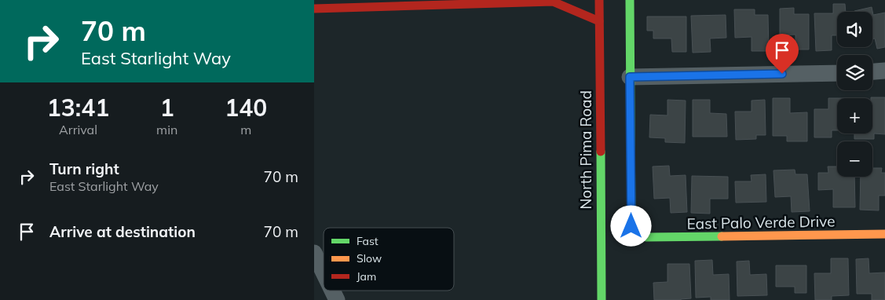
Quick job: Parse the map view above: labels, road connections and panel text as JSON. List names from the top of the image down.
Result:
{
  "streets": {
    "street": ["North Pima Road", "East Palo Verde Drive"]
  },
  "legend": ["Fast", "Slow", "Jam"],
  "page": {
    "turn": ["70 m", "East Starlight Way"],
    "map_buttons": ["+", "−"],
    "eta": [
      "13:41",
      "Arrival",
      "1",
      "min",
      "140",
      "m"
    ],
    "list": [
      {
        "name": "Turn right",
        "note": "East Starlight Way",
        "value": "70 m"
      },
      {
        "name": "Arrive at destination",
        "value": "70 m"
      }
    ]
  }
}
